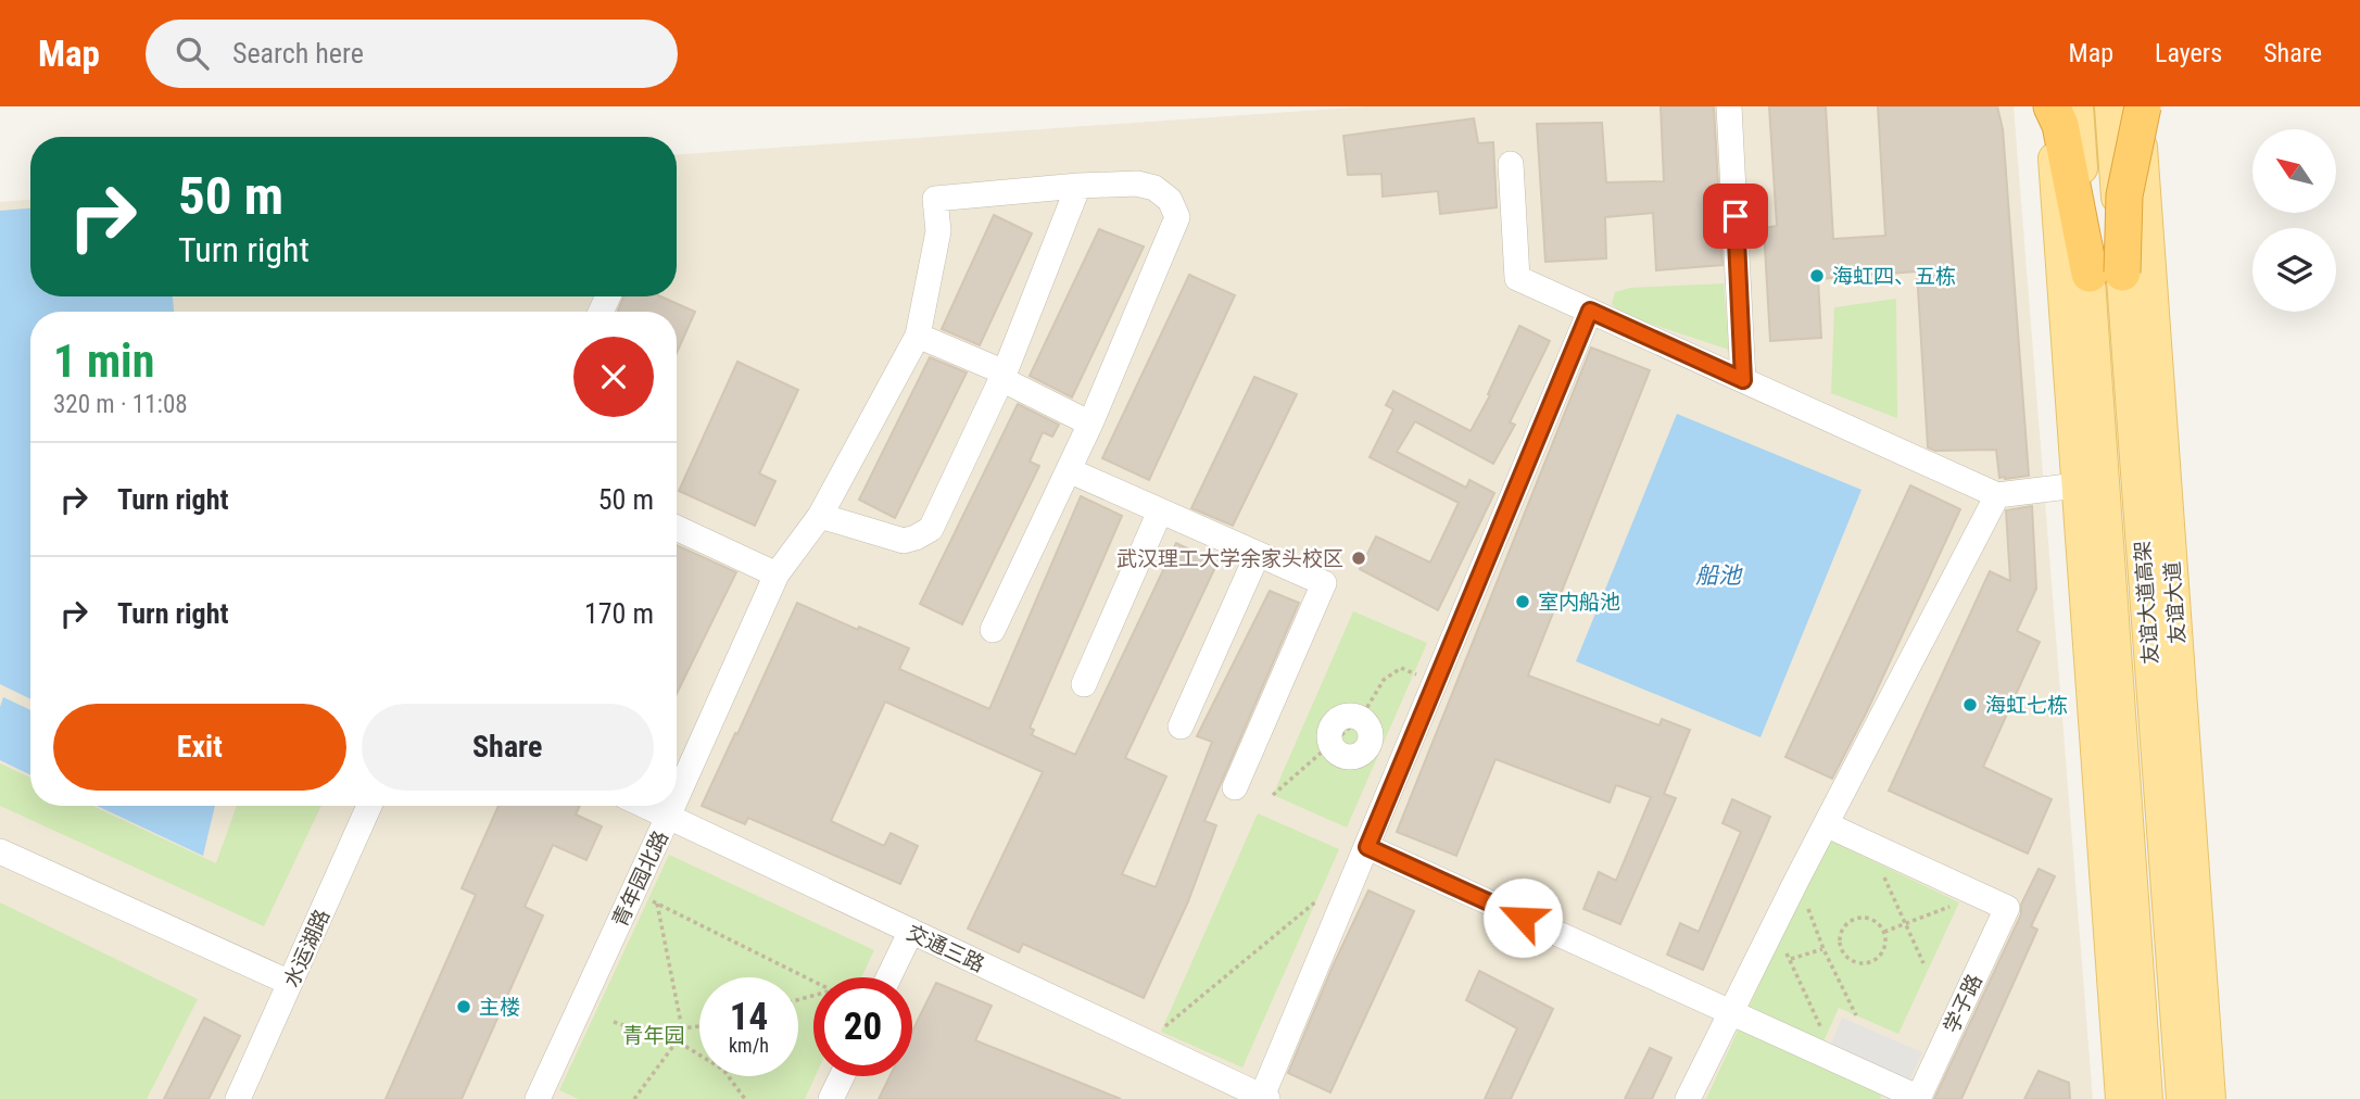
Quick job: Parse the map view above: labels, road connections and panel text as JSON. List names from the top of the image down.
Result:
{
  "streets": {
    "main road": ["友谊大道高架", "友谊大道"],
    "street": [
      "青年园北路",
      "水运湖路",
      "交通三路",
      "学子路"
    ]
  },
  "crossings": [
    ["青年园北路", "交通三路"]
  ],
  "water": ["船池"],
  "parks": ["青年园"],
  "places": [
    "海虹四、五栋",
    "武汉理工大学余家头校区",
    "室内船池",
    "海虹七栋",
    "主楼"
  ],
  "north": "top left",
  "page": {
    "header": "Map",
    "search": "Search here",
    "nav": ["Map", "Layers", "Share"],
    "turn": ["50 m", "Turn right"],
    "heading": ["1 min", "320 m · 11:08"],
    "list": [
      {
        "name": "Turn right",
        "value": "50 m"
      },
      {
        "name": "Turn right",
        "value": "170 m"
      }
    ],
    "buttons": ["Exit", "Share"],
    "speed": "14 km/h",
    "limit": "20"
  }
}
